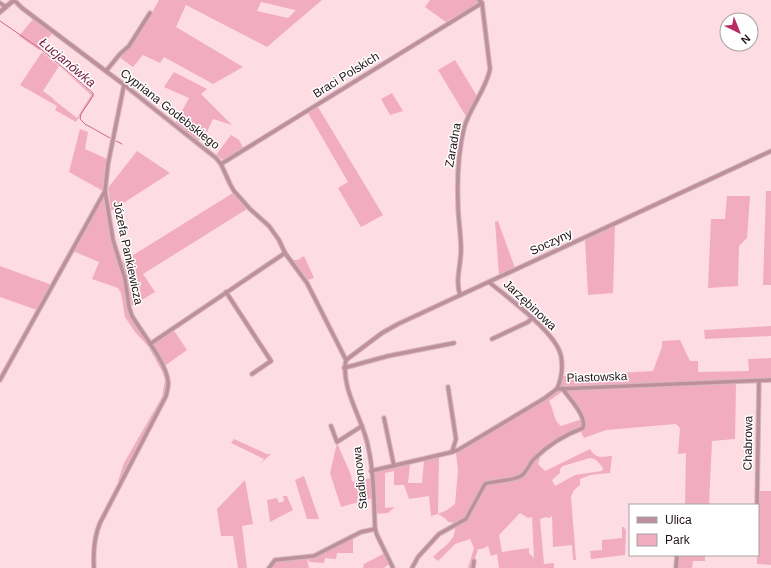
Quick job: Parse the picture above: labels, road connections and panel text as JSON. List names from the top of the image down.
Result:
{
  "streets": {
    "street": [
      "Braci Polskich",
      "Cypriana Godebskiego",
      "Zaradna",
      "Soczyny",
      "Józefa Pankiewicza",
      "Jarzębinowa",
      "Piastowska",
      "Chabrowa",
      "Stadionowa"
    ]
  },
  "crossings": [
    ["Braci Polskich", "Cypriana Godebskiego"],
    ["Braci Polskich", "Zaradna"],
    ["Cypriana Godebskiego", "Soczyny"],
    ["Cypriana Godebskiego", "Józefa Pankiewicza"],
    ["Cypriana Godebskiego", "Stadionowa"],
    ["Zaradna", "Soczyny"],
    ["Soczyny", "Jarzębinowa"],
    ["Soczyny", "Stadionowa"],
    ["Jarzębinowa", "Piastowska"],
    ["Piastowska", "Chabrowa"],
    ["Piastowska", "Stadionowa"]
  ],
  "water": ["Łucjanówka"],
  "legend": ["Ulica", "Park"],
  "north": "bottom right"
}
